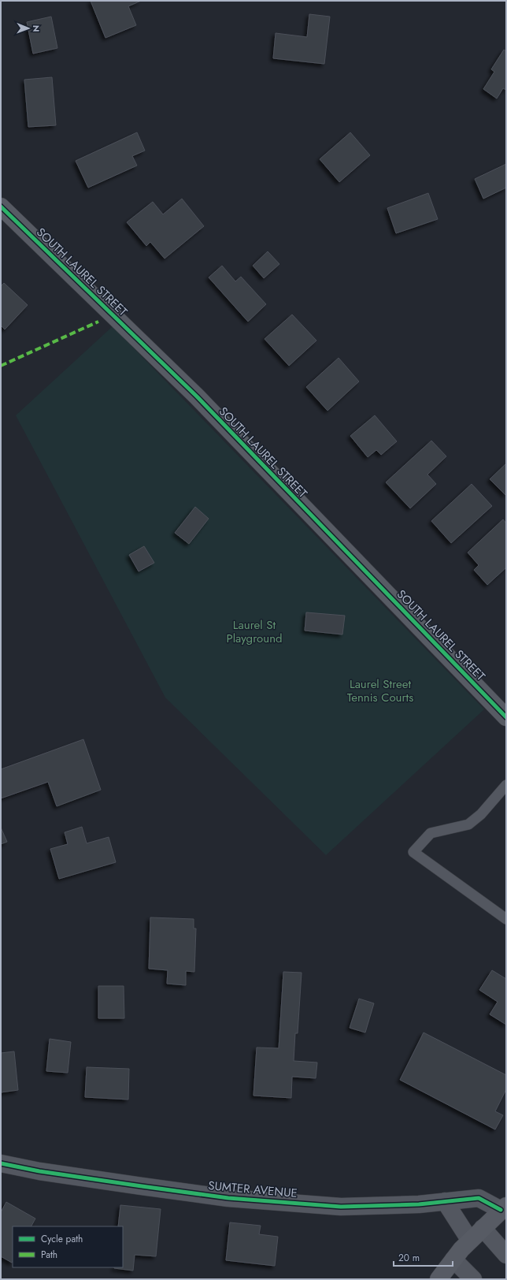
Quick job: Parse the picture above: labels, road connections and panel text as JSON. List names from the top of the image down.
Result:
{
  "streets": {
    "street": ["SOUTH LAUREL STREET", "SUMTER AVENUE"]
  },
  "parks": ["Laurel St Playground", "Laurel Street Tennis Courts"],
  "legend": ["Cycle path", "Path"],
  "scale_bar": "20 m",
  "north": "right"
}
